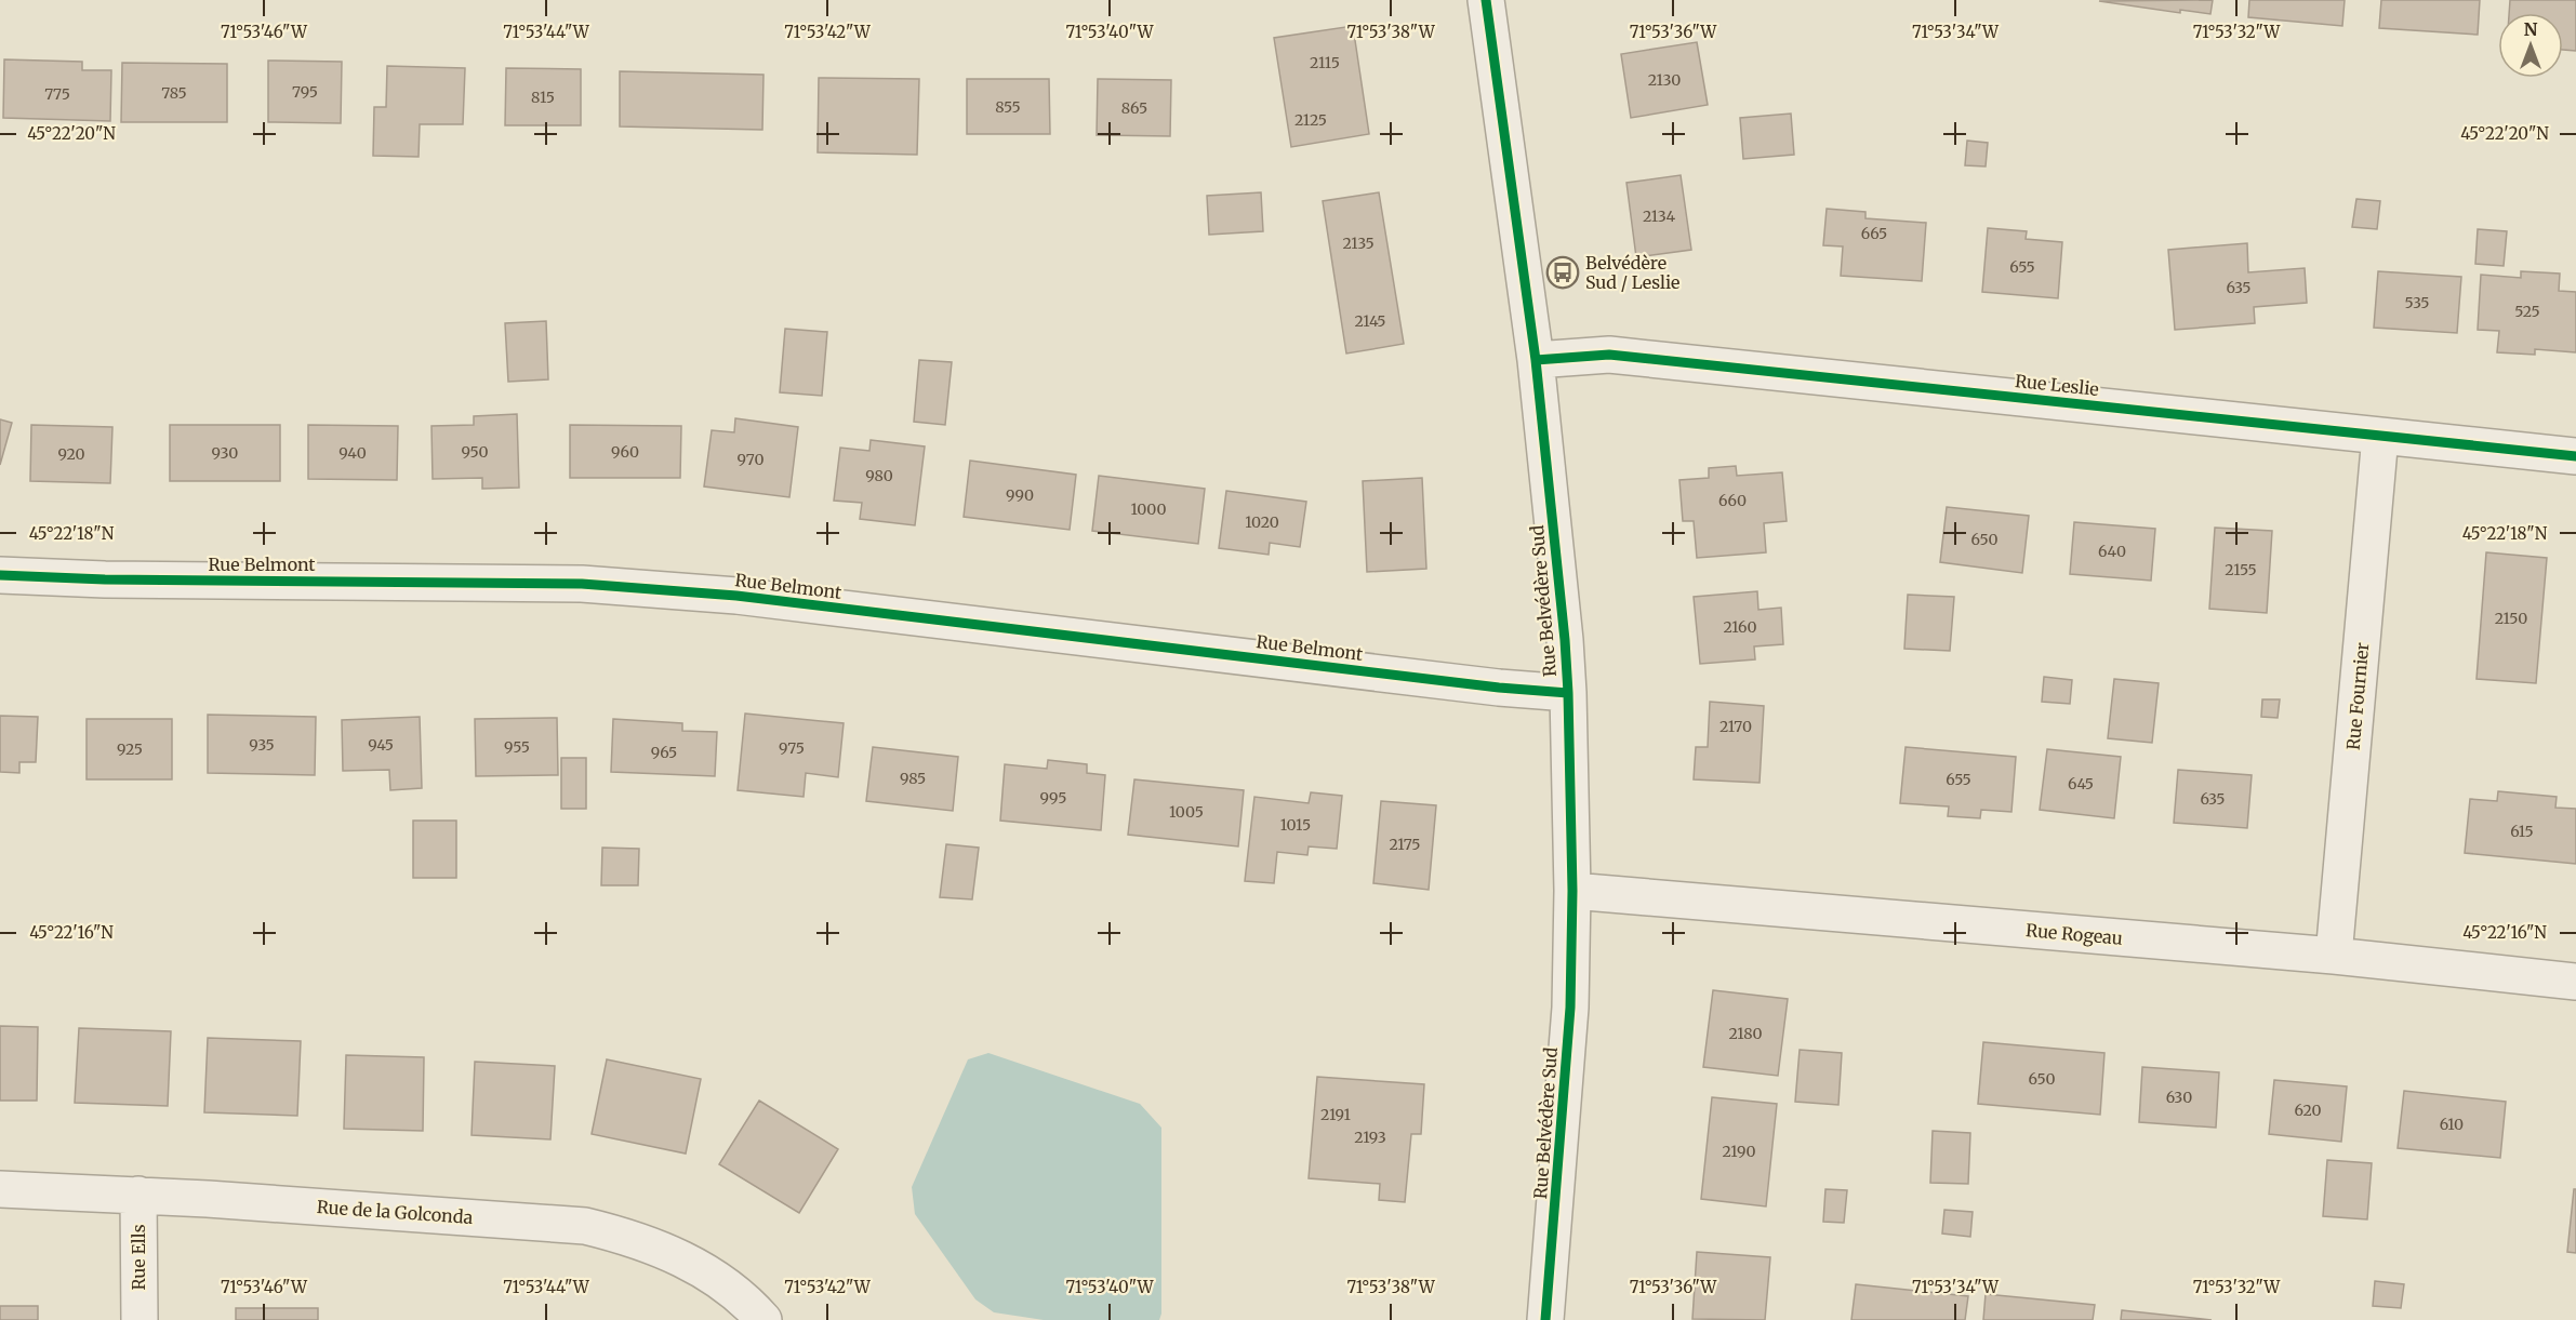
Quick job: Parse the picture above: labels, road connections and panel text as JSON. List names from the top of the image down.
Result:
{
  "streets": {
    "street": [
      "Rue Leslie",
      "Rue Belmont",
      "Rue Belvédère Sud",
      "Rue Fournier",
      "Rue Rogeau",
      "Rue de la Golconda",
      "Rue Ells"
    ]
  },
  "crossings": [
    ["Rue Leslie", "Rue Belvédère Sud"],
    ["Rue Leslie", "Rue Fournier"],
    ["Rue Belmont", "Rue Belvédère Sud"],
    ["Rue Belvédère Sud", "Rue Rogeau"],
    ["Rue Fournier", "Rue Rogeau"],
    ["Rue de la Golconda", "Rue Ells"]
  ],
  "places": {
    "bus stop": ["Belvédère Sud / Leslie"]
  },
  "house_numbers": [
    "2115",
    "2130",
    "795",
    "785",
    "775",
    "815",
    "855",
    "865",
    "2125",
    "2134",
    "665",
    "2135",
    "655",
    "635",
    "535",
    "525",
    "2145",
    "950",
    "960",
    "930",
    "940",
    "920",
    "970",
    "980",
    "990",
    "660",
    "1000",
    "1020",
    "650",
    "640",
    "2155",
    "2150",
    "2160",
    "2170",
    "935",
    "945",
    "955",
    "975",
    "925",
    "965",
    "985",
    "655",
    "645",
    "995",
    "635",
    "1005",
    "1015",
    "615",
    "2175",
    "2180",
    "650",
    "630",
    "620",
    "2191",
    "610",
    "2193",
    "2190"
  ],
  "north": "top",
  "coordinates": [
    "71°53'46\"W",
    "71°53'44\"W",
    "71°53'42\"W",
    "71°53'40\"W",
    "71°53'38\"W",
    "71°53'36\"W",
    "71°53'34\"W",
    "71°53'32\"W",
    "45°22'20\"N",
    "45°22'18\"N",
    "45°22'16\"N"
  ]
}
